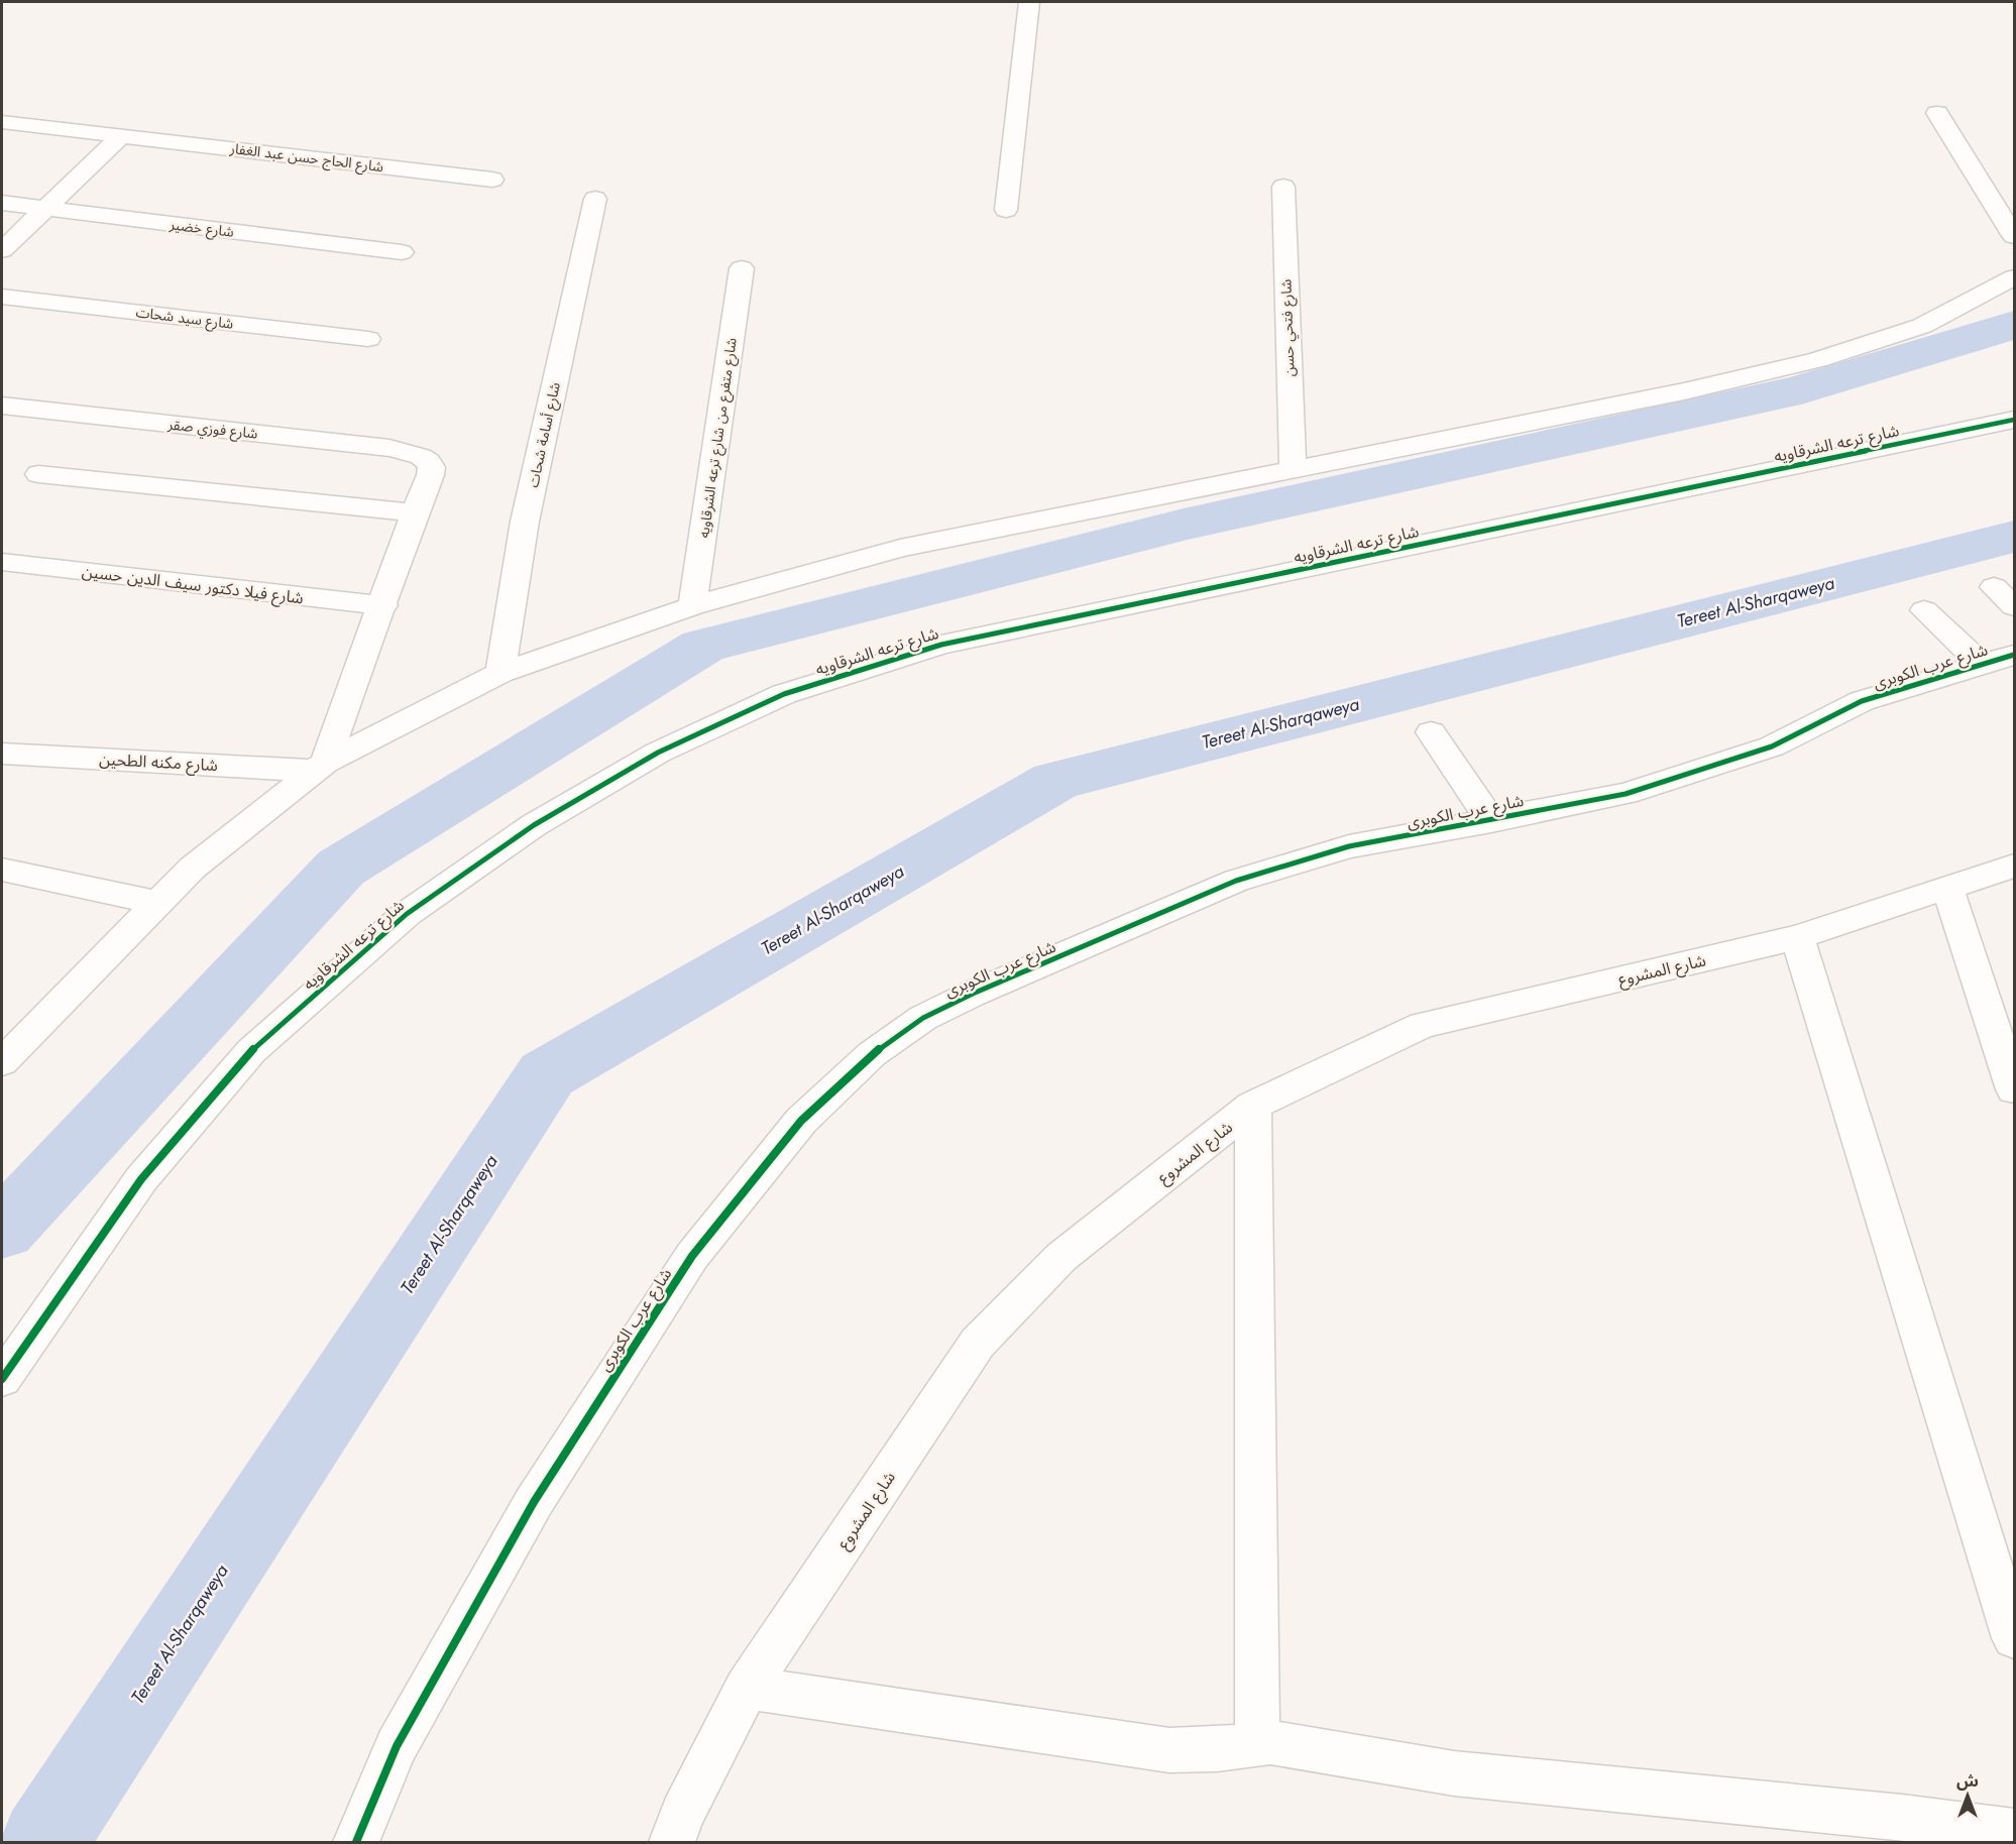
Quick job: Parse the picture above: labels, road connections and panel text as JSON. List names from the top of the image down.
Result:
{
  "streets": {
    "street": [
      "شارع الحاج حسن عبد الغفار",
      "شارع خضير",
      "شارع سيد شحات",
      "شارع فتحي حسن",
      "شارع فوزي صقر",
      "شارع أسامة شحات",
      "شارع متفرع من شارع ترعه الشرقاويه",
      "شارع ترعه الشرقاويه",
      "شارع فيلا دكتور سيف الدين حسين",
      "شارع عرب الكوبرى",
      "شارع مكنه الطحين",
      "شارع المشروع"
    ]
  },
  "water": ["Tereet Al-Sharqaweya"],
  "north": "top"
}
